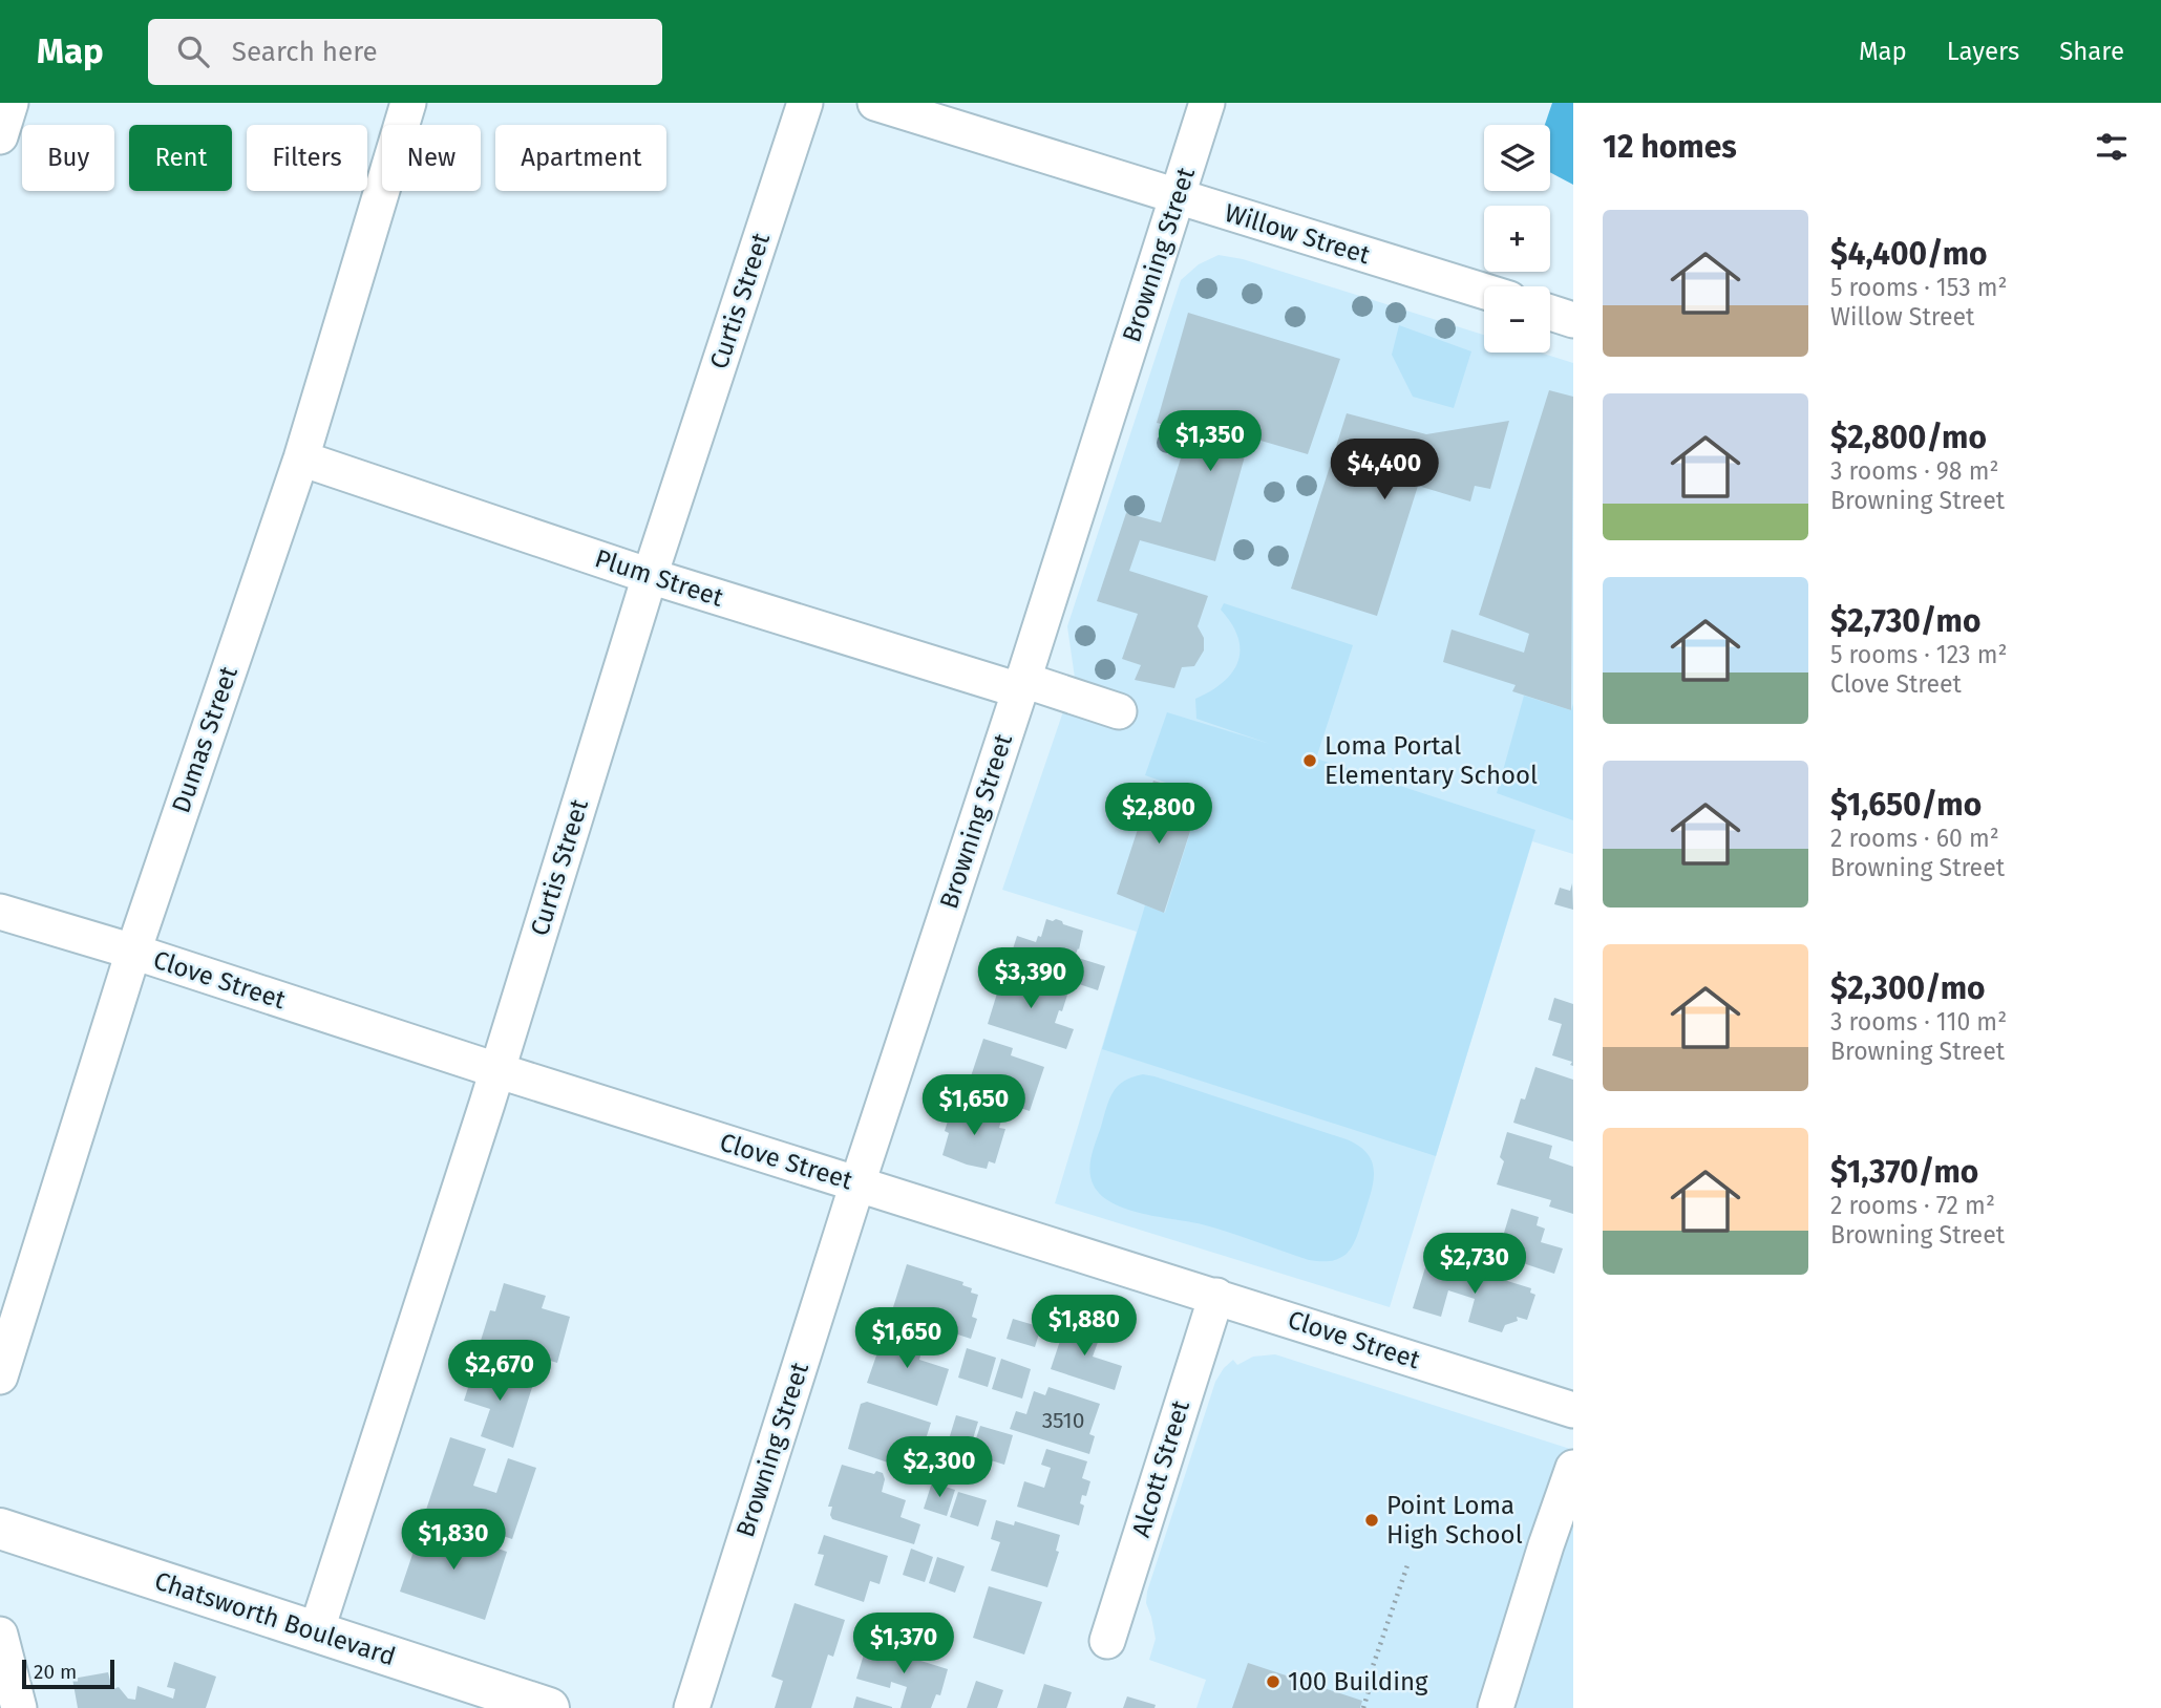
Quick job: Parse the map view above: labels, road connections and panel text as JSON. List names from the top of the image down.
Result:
{
  "streets": {
    "main road": ["Chatsworth Boulevard"],
    "street": [
      "Willow Street",
      "Browning Street",
      "Curtis Street",
      "Plum Street",
      "Dumas Street",
      "Clove Street",
      "Alcott Street"
    ]
  },
  "crossings": [
    ["Willow Street", "Browning Street"],
    ["Browning Street", "Plum Street"],
    ["Browning Street", "Clove Street"],
    ["Curtis Street", "Plum Street"],
    ["Curtis Street", "Clove Street"],
    ["Curtis Street", "Chatsworth Boulevard"],
    ["Plum Street", "Dumas Street"],
    ["Dumas Street", "Clove Street"],
    ["Clove Street", "Alcott Street"]
  ],
  "places": ["Loma Portal Elementary School", "Point Loma High School", "100 Building"],
  "house_numbers": ["3510"],
  "scale_bar": "20 m",
  "page": {
    "header": "Map",
    "search": "Search here",
    "nav": ["Map", "Layers", "Share"],
    "heading": "12 homes",
    "map_buttons": ["+", "−"],
    "chip": [
      "Buy",
      "Rent",
      "Filters",
      "New",
      "Apartment"
    ],
    "list": [
      {
        "name": "$4,400/mo",
        "note": "5 rooms · 153 m² · Willow Street"
      },
      {
        "name": "$2,800/mo",
        "note": "3 rooms · 98 m² · Browning Street"
      },
      {
        "name": "$2,730/mo",
        "note": "5 rooms · 123 m² · Clove Street"
      },
      {
        "name": "$1,650/mo",
        "note": "2 rooms · 60 m² · Browning Street"
      },
      {
        "name": "$2,300/mo",
        "note": "3 rooms · 110 m² · Browning Street"
      },
      {
        "name": "$1,370/mo",
        "note": "2 rooms · 72 m² · Browning Street"
      }
    ],
    "price": [
      "$1,350",
      "$4,400",
      "$2,800",
      "$3,390",
      "$1,650",
      "$2,730",
      "$1,880",
      "$1,650",
      "$2,670",
      "$2,300",
      "$1,830",
      "$1,370"
    ],
    "scale": "20 m"
  }
}
